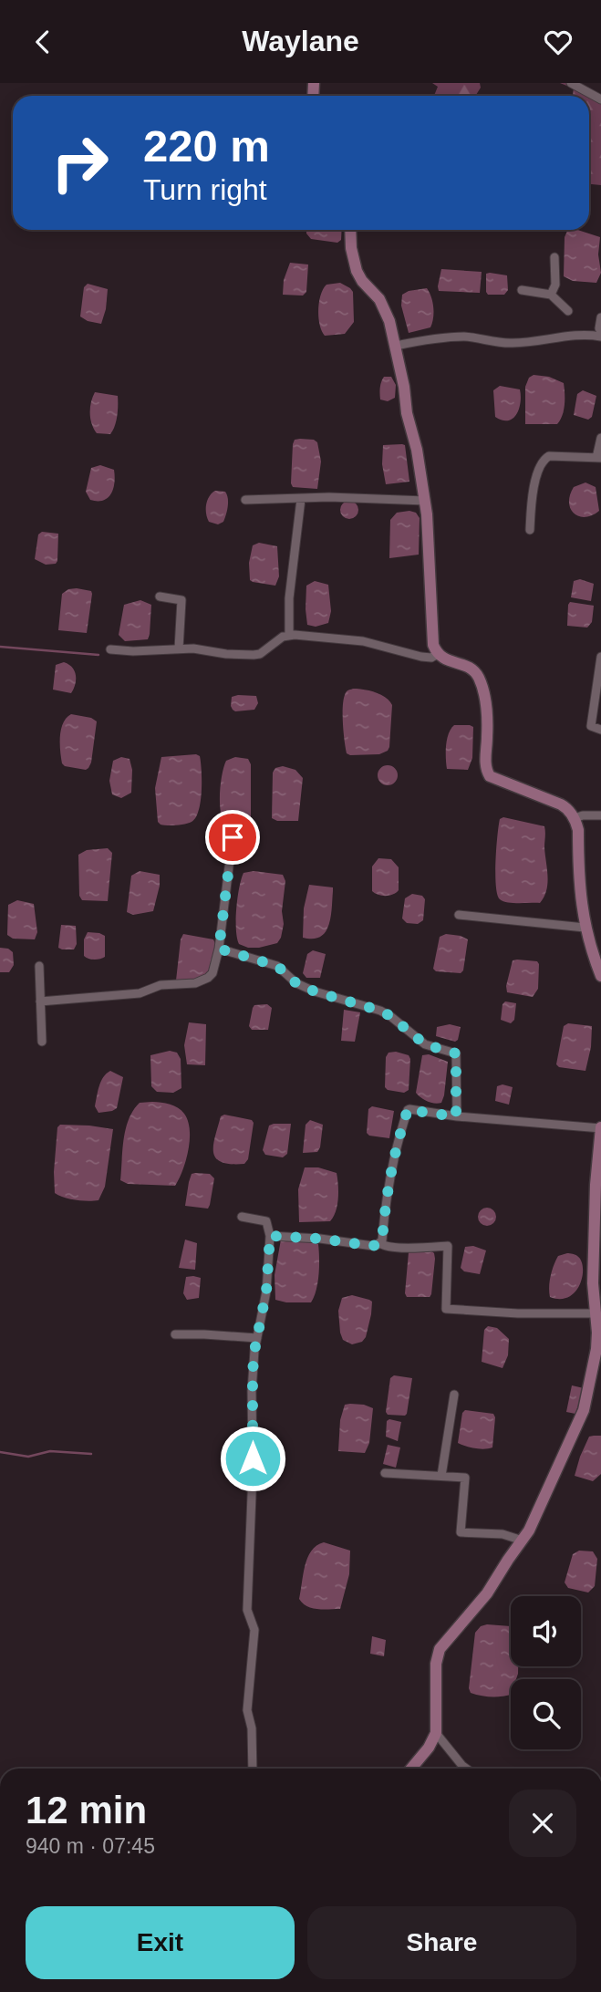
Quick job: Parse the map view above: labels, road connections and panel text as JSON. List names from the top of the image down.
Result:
{
  "page": {
    "header": "Waylane",
    "turn": ["220 m", "Turn right"],
    "heading": ["12 min", "940 m · 07:45"],
    "buttons": ["Exit", "Share"]
  }
}
